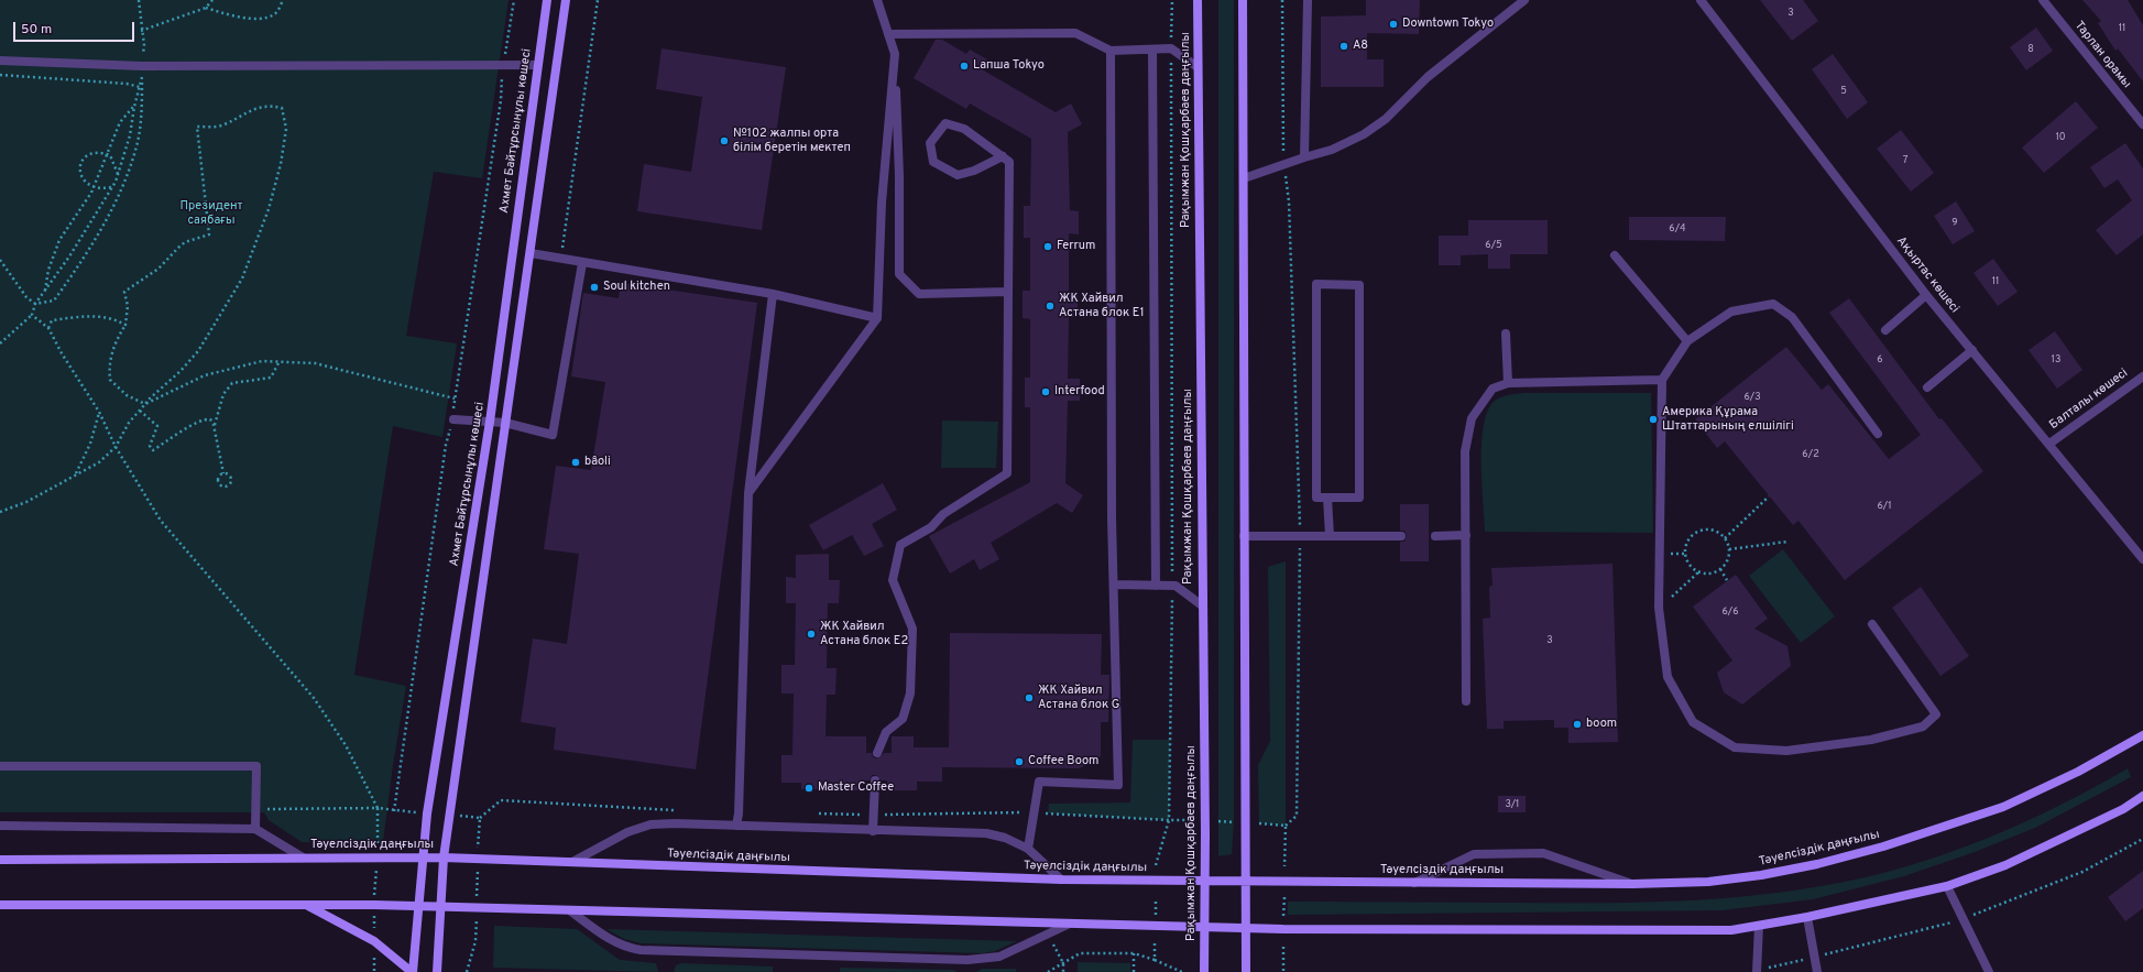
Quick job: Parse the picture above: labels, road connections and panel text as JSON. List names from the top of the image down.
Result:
{
  "streets": {
    "main road": ["Рақымжан Қошқарбаев даңғылы", "Ахмет Байтұрсынұлы көшесі", "Тәуелсіздік даңғылы"],
    "street": ["Тарлан орамы", "Ақыртас көшесі", "Балталы көшесі"]
  },
  "crossings": [
    ["Рақымжан Қошқарбаев даңғылы", "Тәуелсіздік даңғылы"],
    ["Ахмет Байтұрсынұлы көшесі", "Тәуелсіздік даңғылы"],
    ["Ақыртас көшесі", "Балталы көшесі"]
  ],
  "parks": ["Президент саябағы"],
  "places": [
    "Downtown Tokyo",
    "А8",
    "Lапша Tokyo",
    "№102 жалпы орта білім беретін мектеп",
    "Ferrum",
    "Soul kitchen",
    "ЖК Хайвил Астана блок E1",
    "Interfood",
    "Америка Құрама Штаттарының елшілігі",
    "bâoli",
    "ЖК Хайвил Астана блок E2",
    "ЖК Хайвил Астана блок G",
    "boom",
    "Coffee Boom",
    "Master Coffee"
  ],
  "house_numbers": [
    "3",
    "11",
    "8",
    "5",
    "10",
    "7",
    "9",
    "6/4",
    "6/5",
    "11",
    "6",
    "13",
    "6/3",
    "6/2",
    "6/1",
    "6/6",
    "3",
    "3/1"
  ],
  "scale_bar": "50 m"
}
